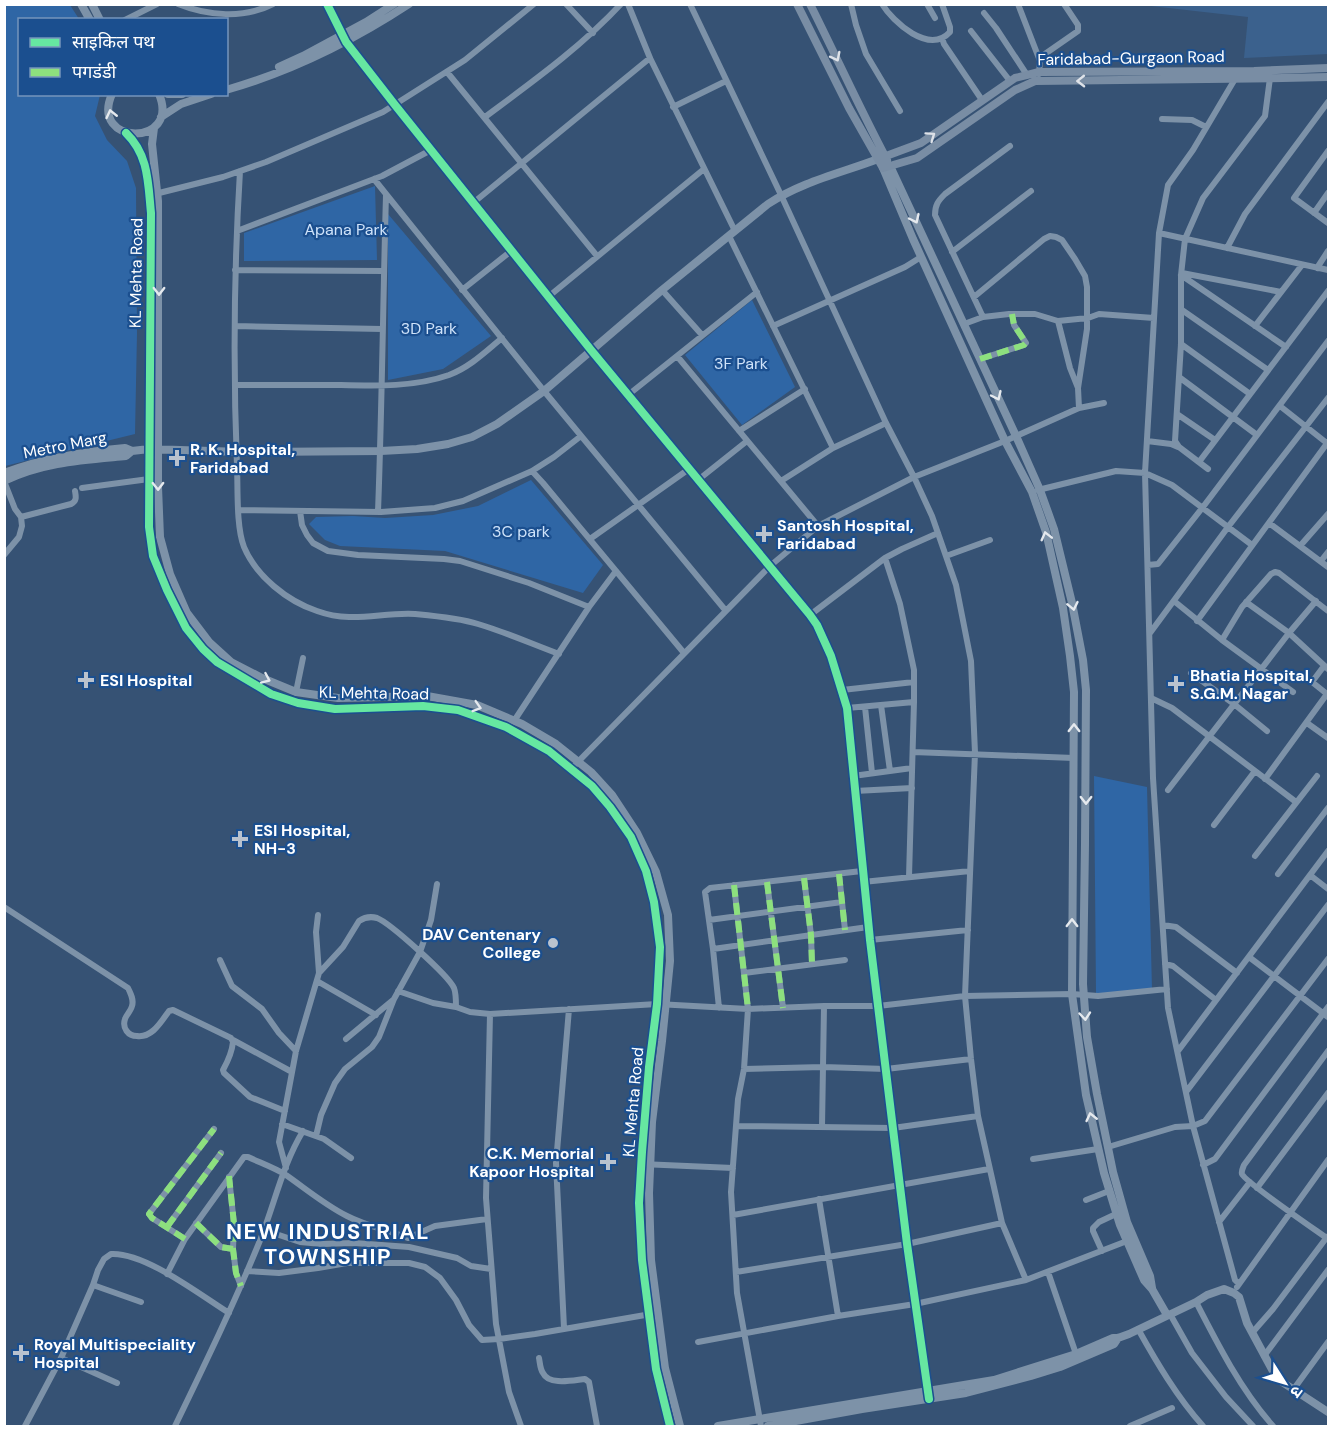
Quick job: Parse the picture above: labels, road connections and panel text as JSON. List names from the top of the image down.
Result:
{
  "streets": {
    "main road": ["Faridabad-Gurgaon Road"],
    "street": ["KL Mehta Road", "Metro Marg"]
  },
  "crossings": [
    ["Faridabad-Gurgaon Road", "Metro Marg"],
    ["KL Mehta Road", "Metro Marg"]
  ],
  "districts": ["NEW INDUSTRIAL TOWNSHIP"],
  "parks": [
    "Apana Park",
    "3D Park",
    "3F Park",
    "3C park"
  ],
  "places": {
    "health": [
      "R. K. Hospital, Faridabad",
      "Santosh Hospital, Faridabad",
      "ESI Hospital",
      "Bhatia Hospital, S.G.M. Nagar",
      "ESI Hospital, NH-3",
      "C.K. Memorial Kapoor Hospital",
      "Royal Multispeciality Hospital"
    ],
    "other": ["DAV Centenary College"]
  },
  "legend": ["साइकिल पथ", "पगडंडी"],
  "north": "bottom right"
}
